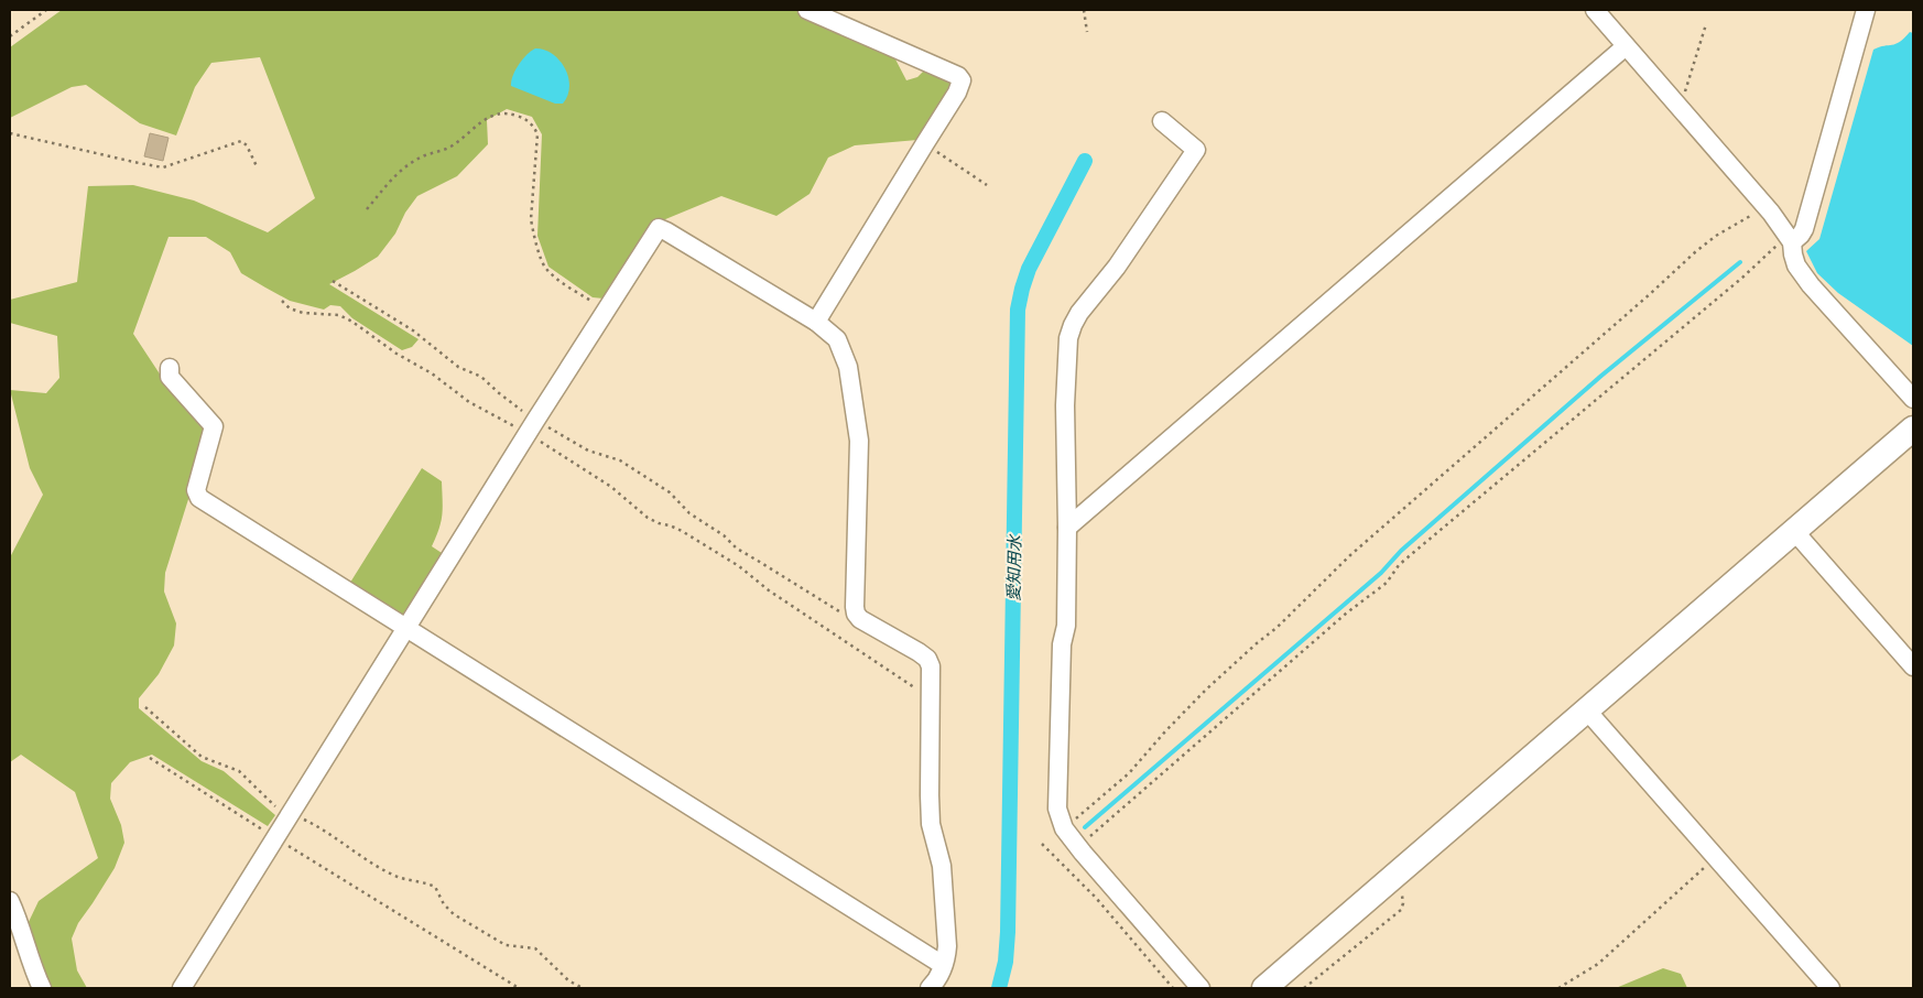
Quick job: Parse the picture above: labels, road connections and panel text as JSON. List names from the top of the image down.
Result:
{
  "water": ["愛知用水"]
}
